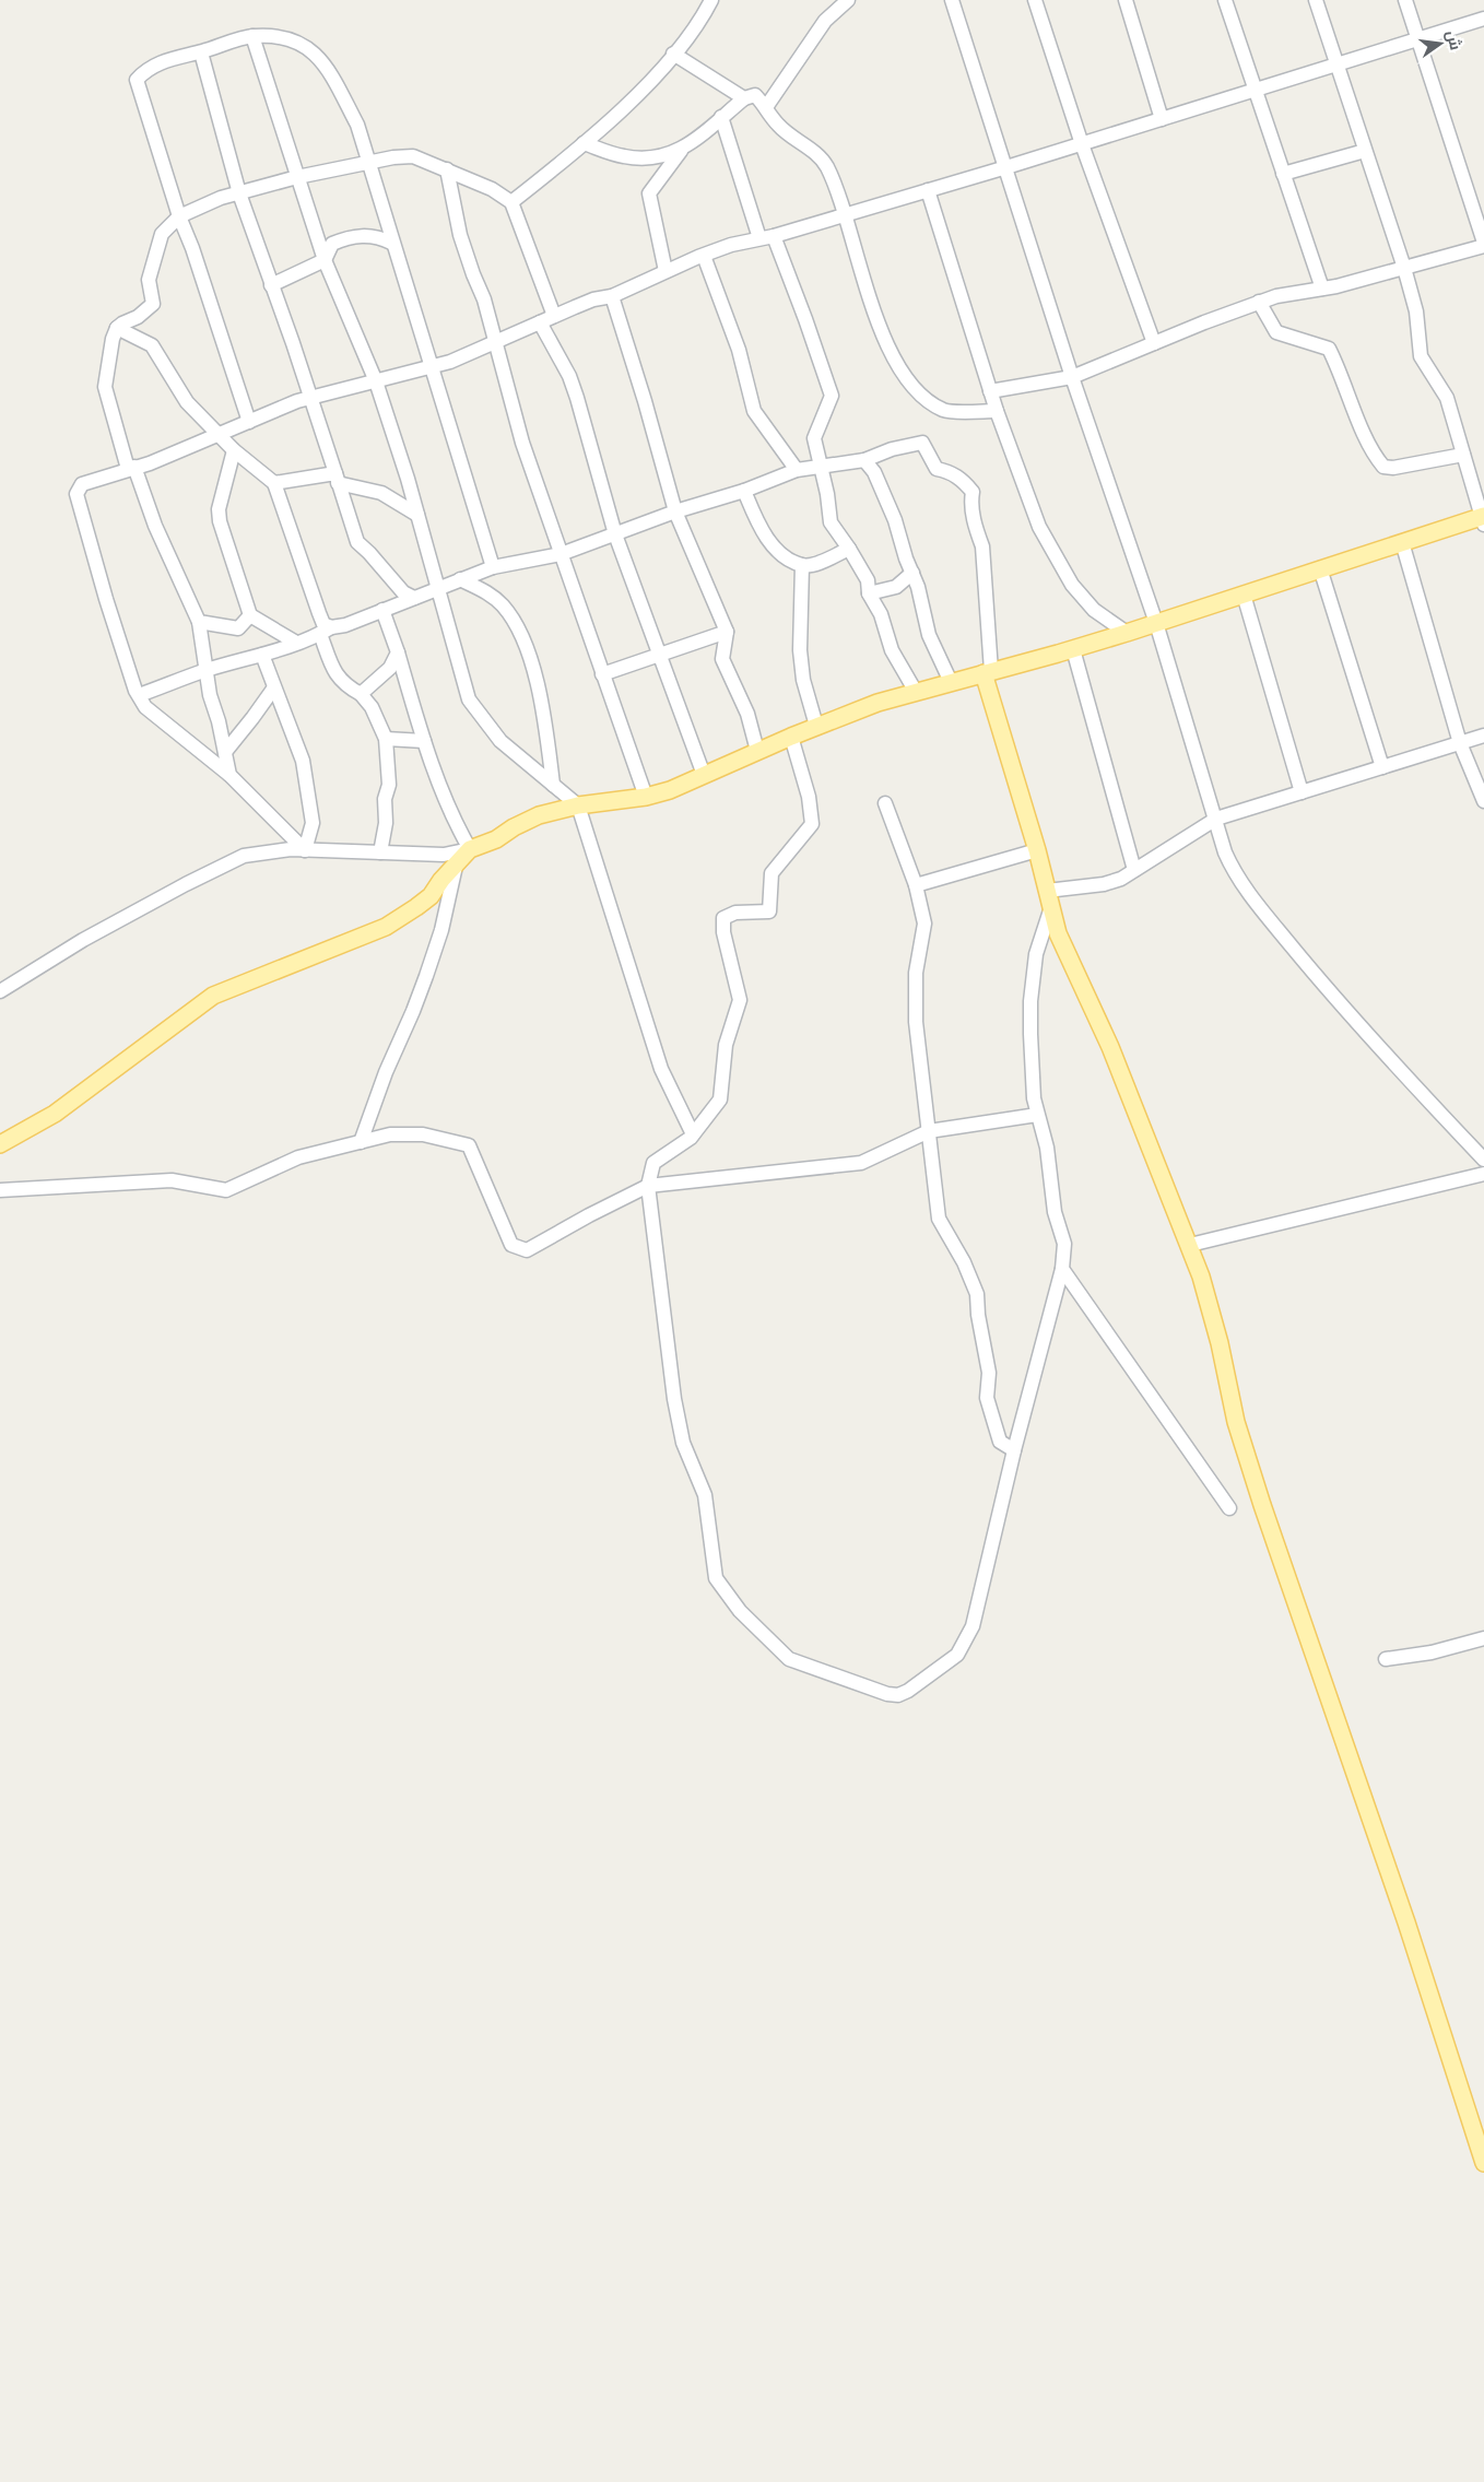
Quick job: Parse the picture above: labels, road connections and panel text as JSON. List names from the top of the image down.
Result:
{
  "north": "right"
}
